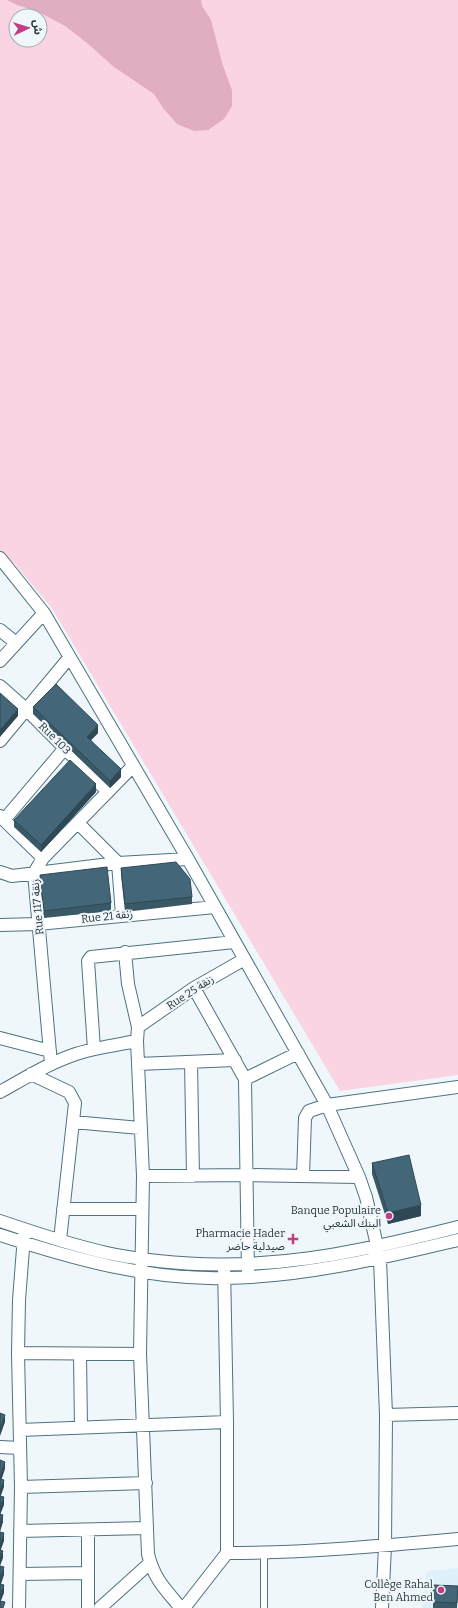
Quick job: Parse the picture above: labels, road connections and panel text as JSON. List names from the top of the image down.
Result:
{
  "streets": {
    "street": [
      "Rue 103",
      "Rue 117 زنقة",
      "Rue 21 زنقة",
      "Rue 25 زنقة"
    ]
  },
  "crossings": [
    ["Rue 103", "Rue 117 زنقة"],
    ["Rue 117 زنقة", "Rue 21 زنقة"]
  ],
  "places": {
    "other": ["Banque Populaire البنك الشعبي", "Collège Rahal Ben Ahmed"],
    "health": ["Pharmacie Hader صيدلية حاضر"]
  },
  "north": "right"
}
